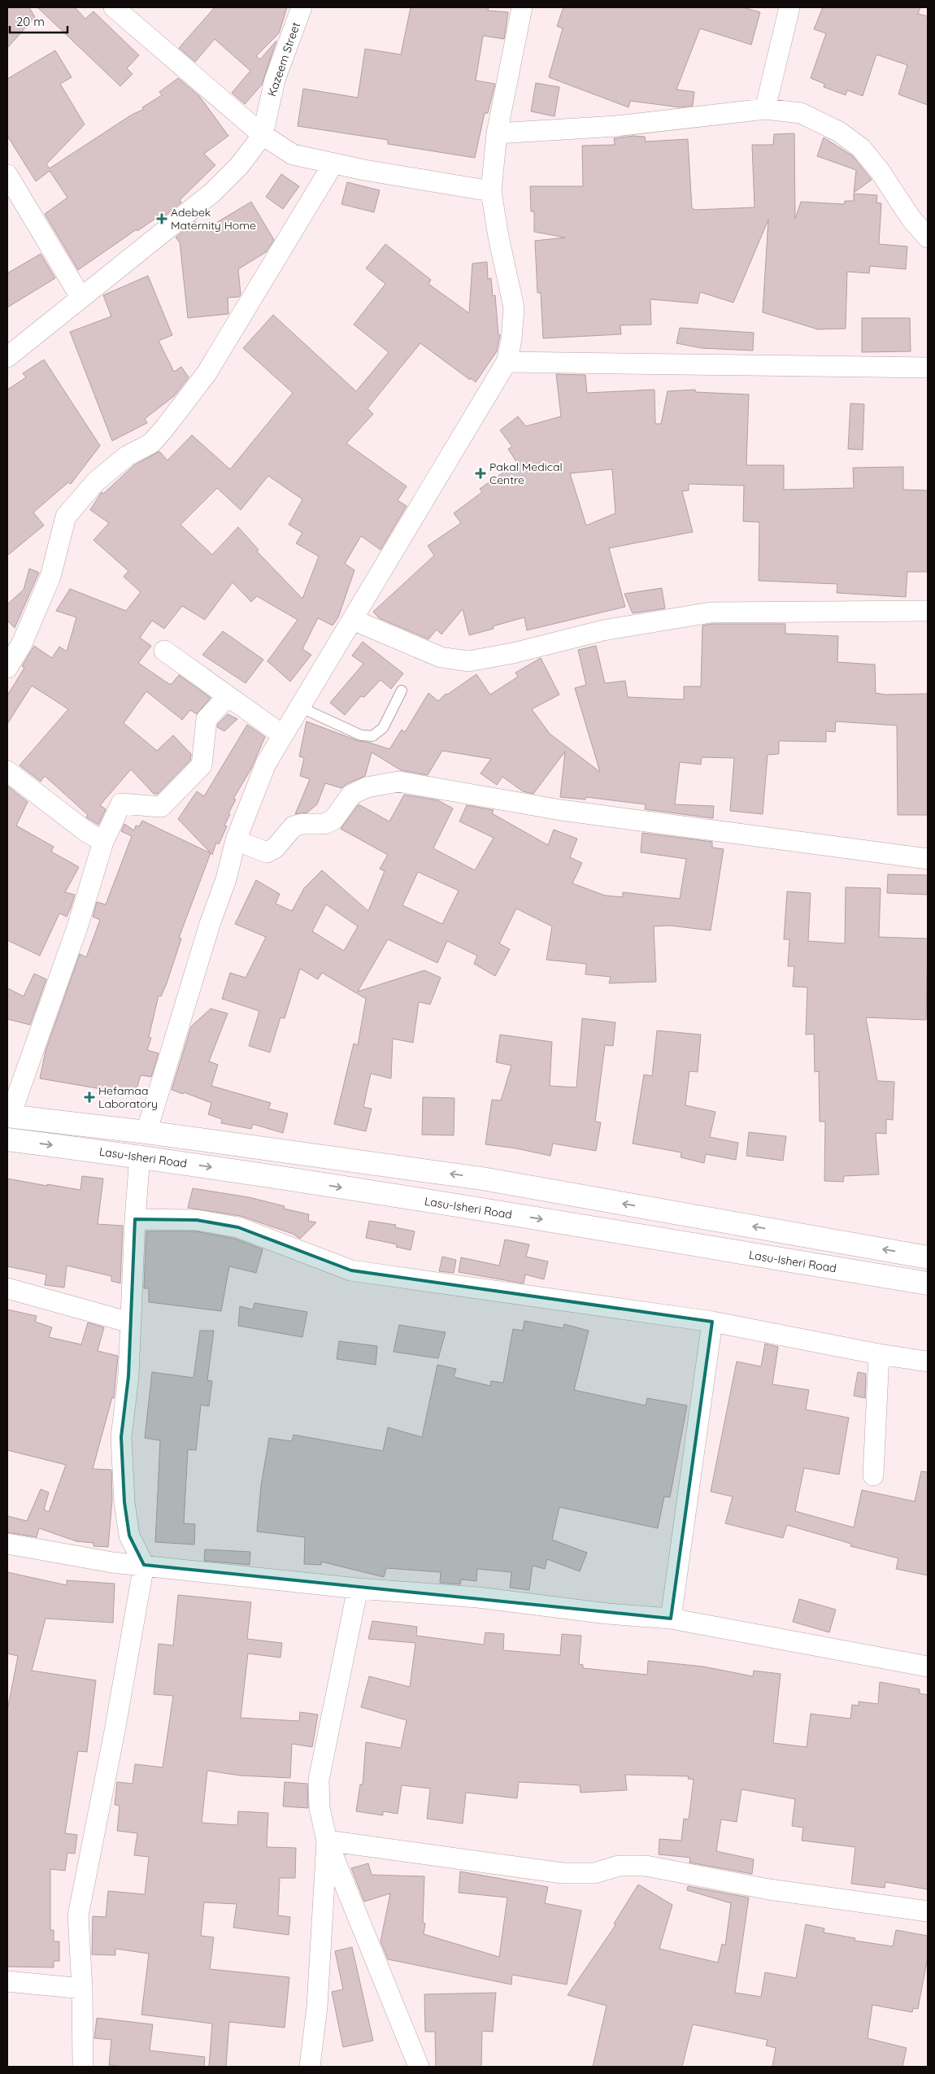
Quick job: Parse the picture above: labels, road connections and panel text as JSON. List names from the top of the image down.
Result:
{
  "streets": {
    "main road": ["Lasu-Isheri Road"],
    "street": ["Kazeem Street"]
  },
  "places": {
    "health": ["Adebek Maternity Home", "Pakal Medical Centre", "Hefamaa Laboratory"]
  },
  "scale_bar": "20 m"
}
